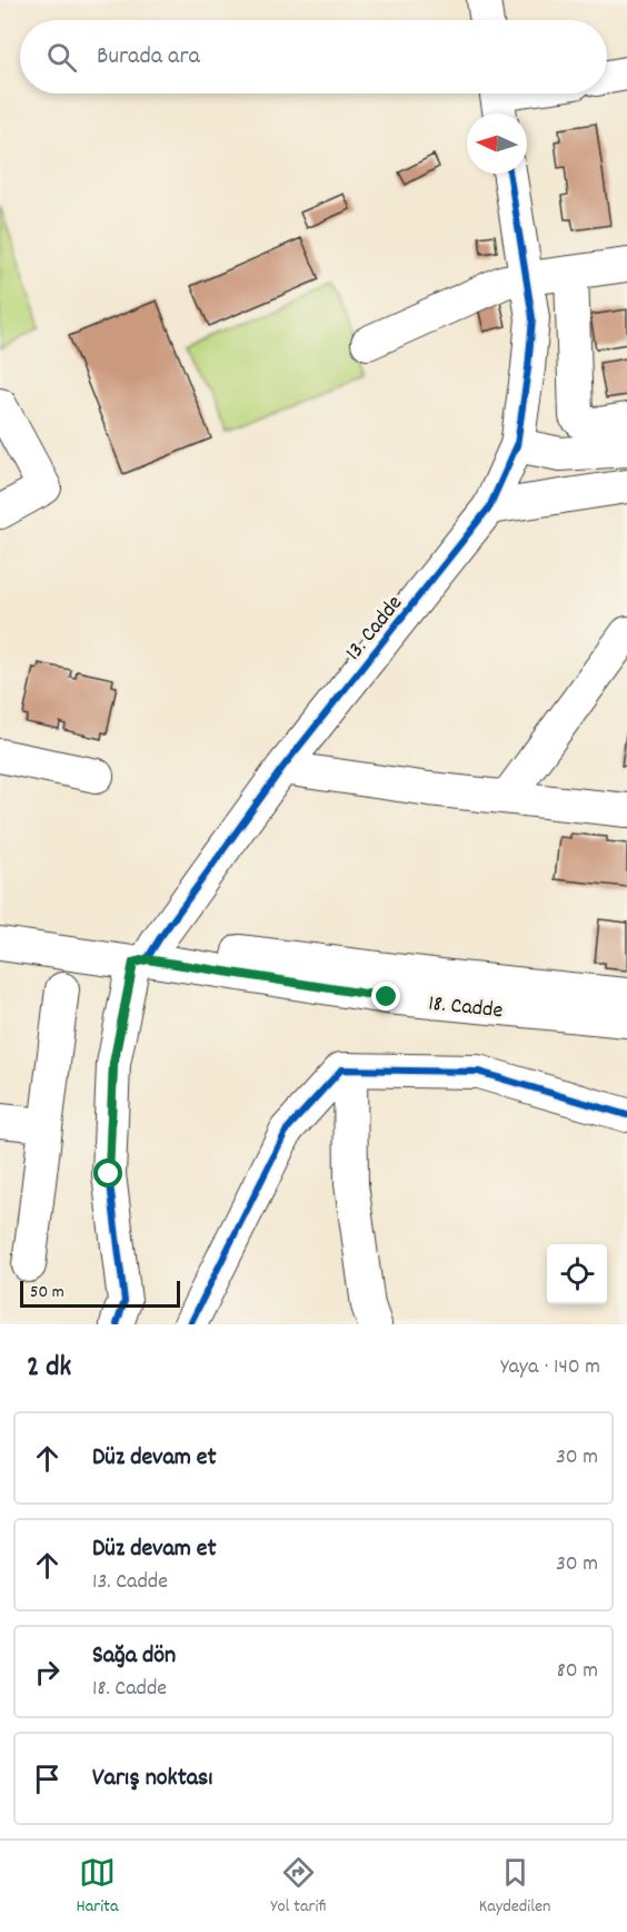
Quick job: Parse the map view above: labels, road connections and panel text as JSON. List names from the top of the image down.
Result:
{
  "streets": {
    "street": ["13. Cadde", "18. Cadde"]
  },
  "crossings": [
    ["13. Cadde", "18. Cadde"]
  ],
  "scale_bar": "50 m",
  "north": "left",
  "page": {
    "search": "Burada ara",
    "scale": "50 m",
    "heading": ["2 dk", "Yaya · 140 m"],
    "list": [
      ["Düz devam et", "30 m"],
      ["Düz devam et", "13. Cadde", "30 m"],
      ["Sağa dön", "18. Cadde", "80 m"],
      "Varış noktası"
    ],
    "nav": ["Harita", "Yol tarifi", "Kaydedilen"]
  }
}
